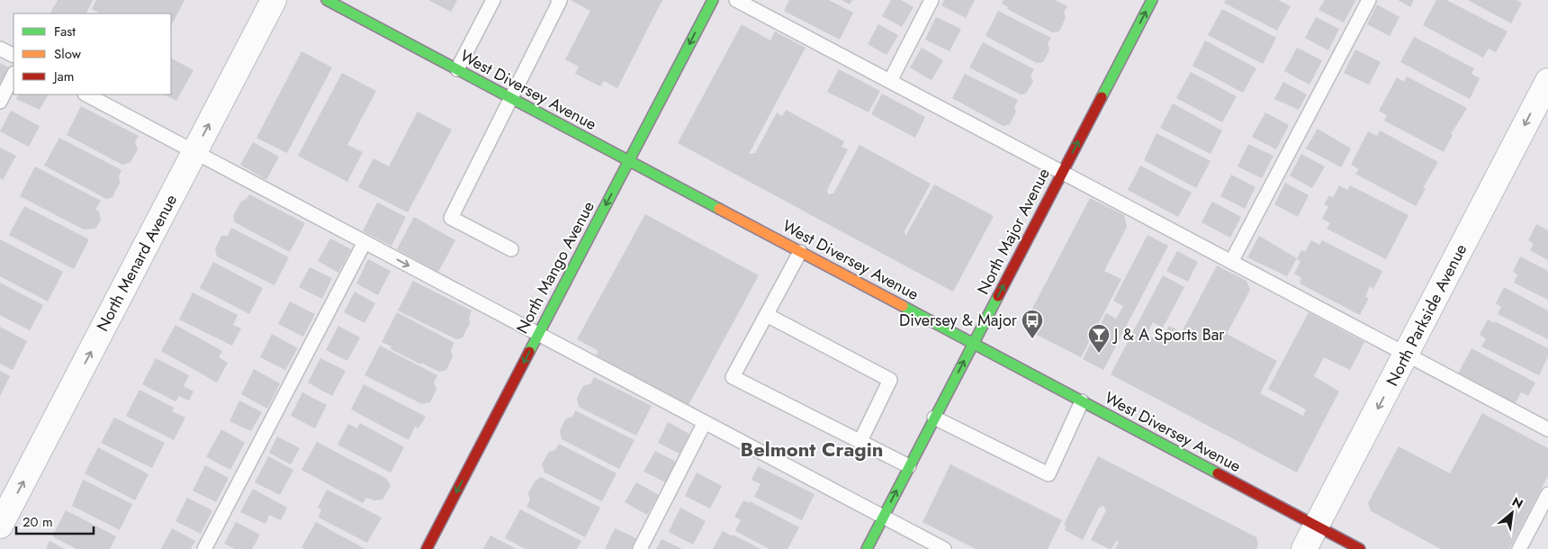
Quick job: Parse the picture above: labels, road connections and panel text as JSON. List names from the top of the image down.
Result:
{
  "streets": {
    "street": [
      "West Diversey Avenue",
      "North Major Avenue",
      "North Menard Avenue",
      "North Mango Avenue",
      "North Parkside Avenue"
    ]
  },
  "crossings": [
    ["West Diversey Avenue", "North Major Avenue"],
    ["West Diversey Avenue", "North Mango Avenue"],
    ["West Diversey Avenue", "North Parkside Avenue"]
  ],
  "one_way": [
    "North Major Avenue",
    "North Menard Avenue",
    "North Mango Avenue",
    "North Parkside Avenue"
  ],
  "districts": ["Belmont Cragin"],
  "places": {
    "bus stop": ["Diversey & Major"],
    "bar": ["J & A Sports Bar"]
  },
  "legend": ["Fast", "Slow", "Jam"],
  "scale_bar": "20 m",
  "north": "top right"
}
